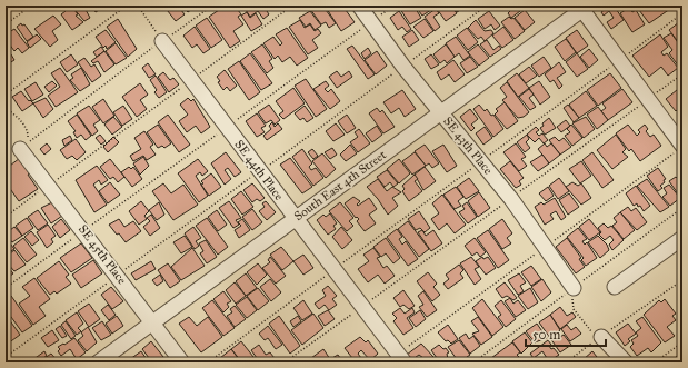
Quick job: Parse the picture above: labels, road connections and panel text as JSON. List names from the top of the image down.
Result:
{
  "streets": {
    "street": [
      "SE 43th Place",
      "SE 44th Place",
      "South East 4th Street",
      "SE 45th Place"
    ]
  },
  "crossings": [
    ["SE 43th Place", "South East 4th Street"],
    ["SE 44th Place", "South East 4th Street"],
    ["South East 4th Street", "SE 45th Place"]
  ],
  "scale_bar": "50 m"
}
